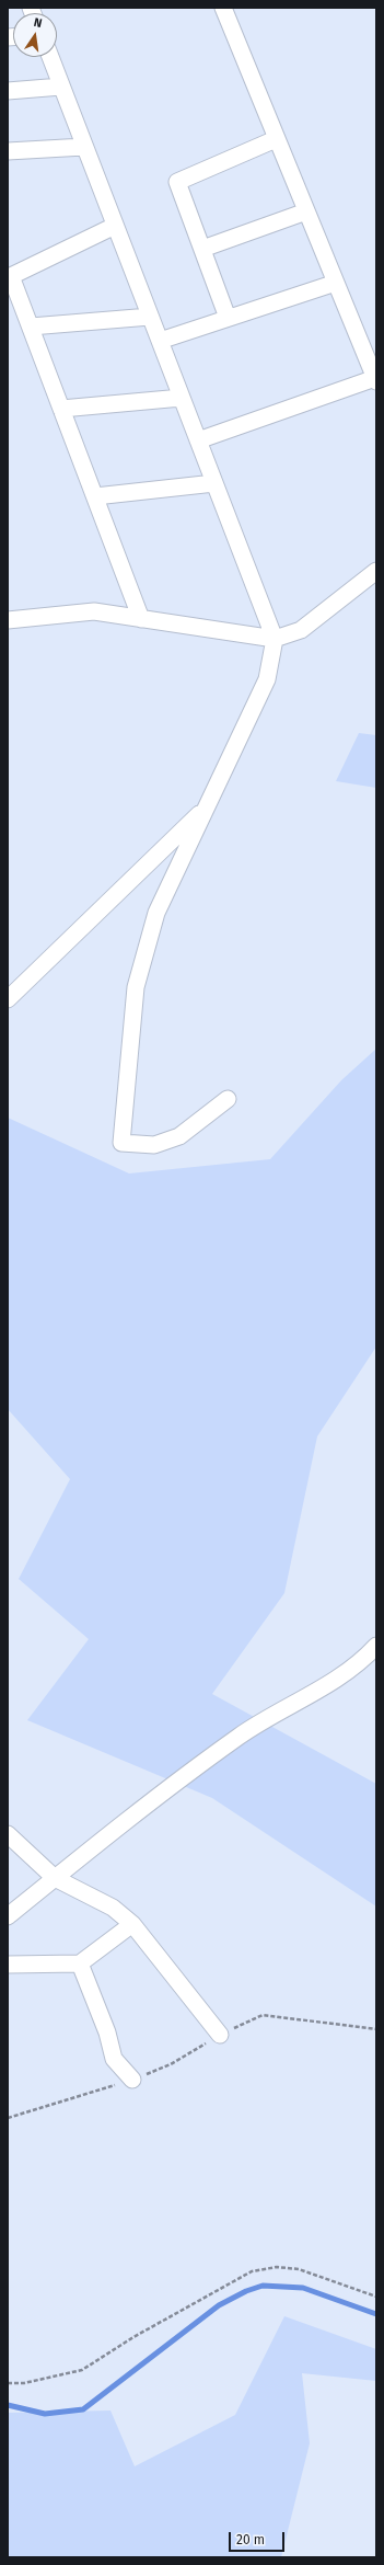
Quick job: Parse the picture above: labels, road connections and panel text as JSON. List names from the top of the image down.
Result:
{
  "scale_bar": "20 m",
  "north": "top"
}
